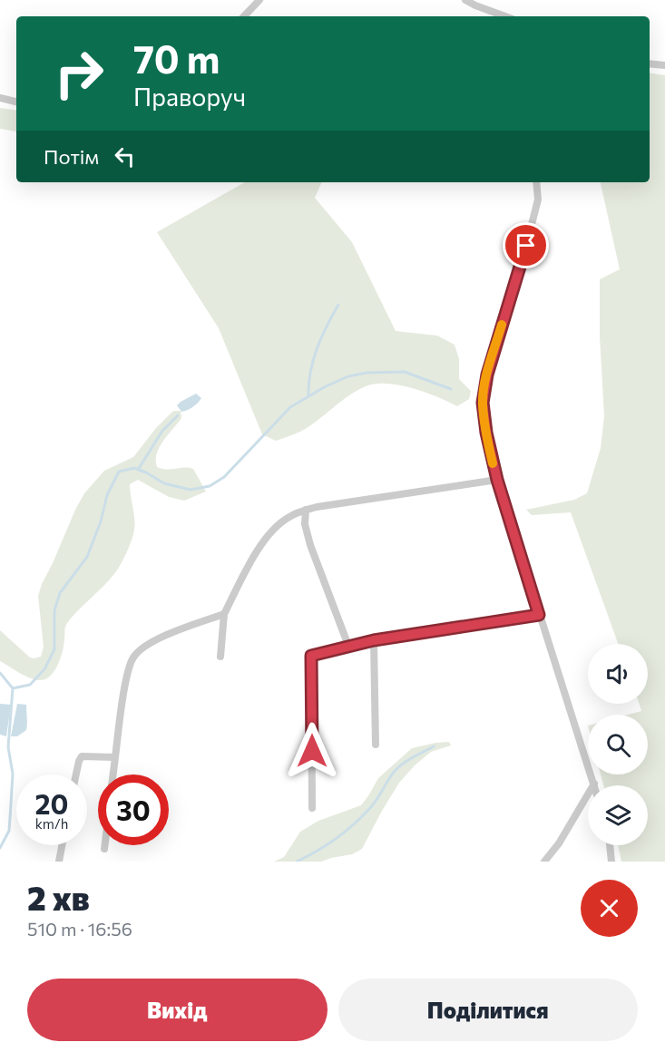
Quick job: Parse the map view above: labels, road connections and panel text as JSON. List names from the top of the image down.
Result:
{
  "page": {
    "turn": ["70 m", "Праворуч"],
    "then": "Потім",
    "speed": "20 km/h",
    "limit": "30",
    "heading": ["2 хв", "510 m · 16:56"],
    "buttons": ["Вихід", "Поділитися"]
  }
}
